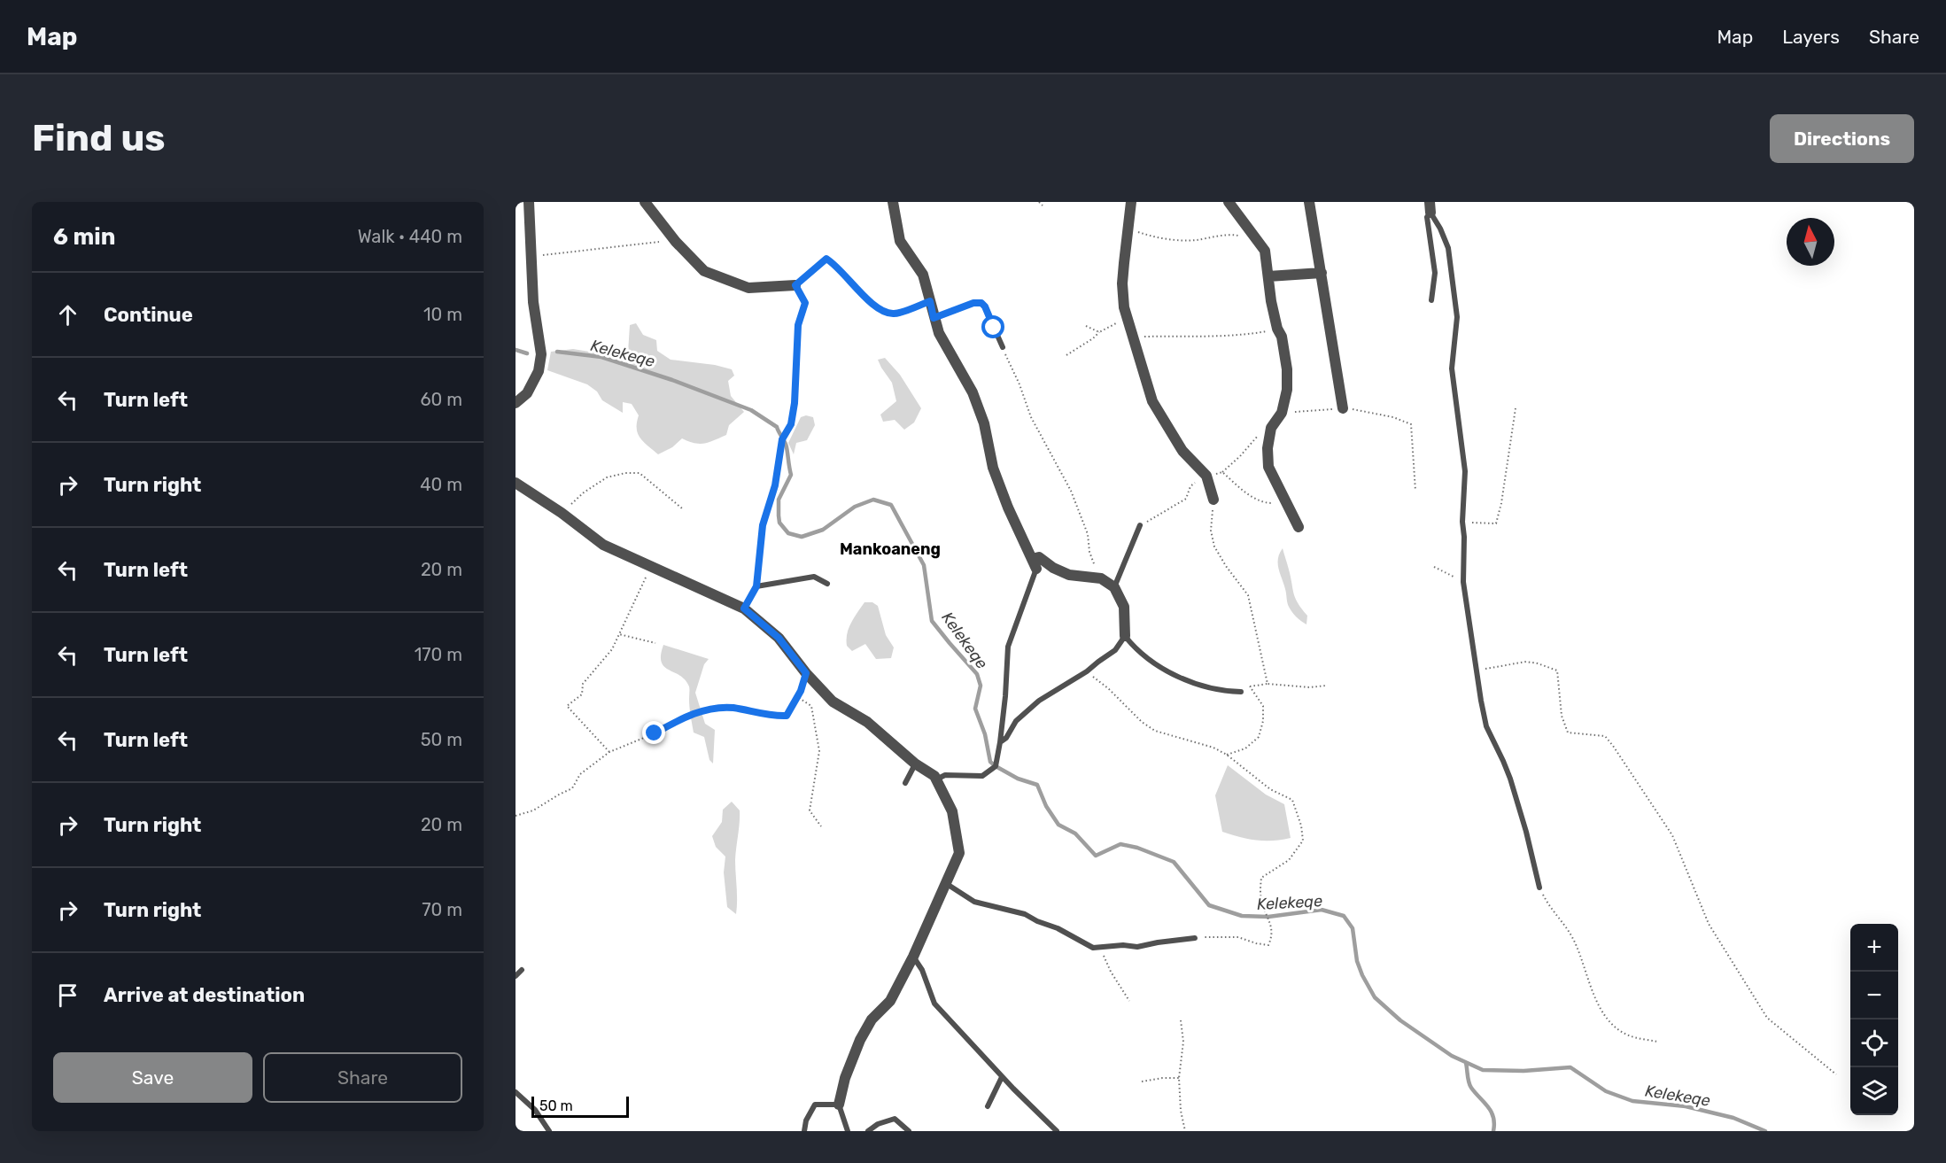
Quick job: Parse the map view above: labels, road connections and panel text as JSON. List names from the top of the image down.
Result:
{
  "districts": ["Mankoaneng"],
  "water": ["Kelekeqe"],
  "scale_bar": "50 m",
  "north": "top",
  "page": {
    "header": "Map",
    "nav": ["Map", "Layers", "Share"],
    "buttons": [
      "Directions",
      ["Save", "Share"]
    ],
    "title": "Find us",
    "heading": ["6 min", "Walk · 440 m"],
    "list": [
      ["Continue", "10 m"],
      ["Turn left", "60 m"],
      ["Turn right", "40 m"],
      ["Turn left", "20 m"],
      ["Turn left", "170 m"],
      ["Turn left", "50 m"],
      ["Turn right", "20 m"],
      ["Turn right", "70 m"],
      "Arrive at destination"
    ],
    "map_buttons": ["+", "−"],
    "scale": "50 m"
  }
}
